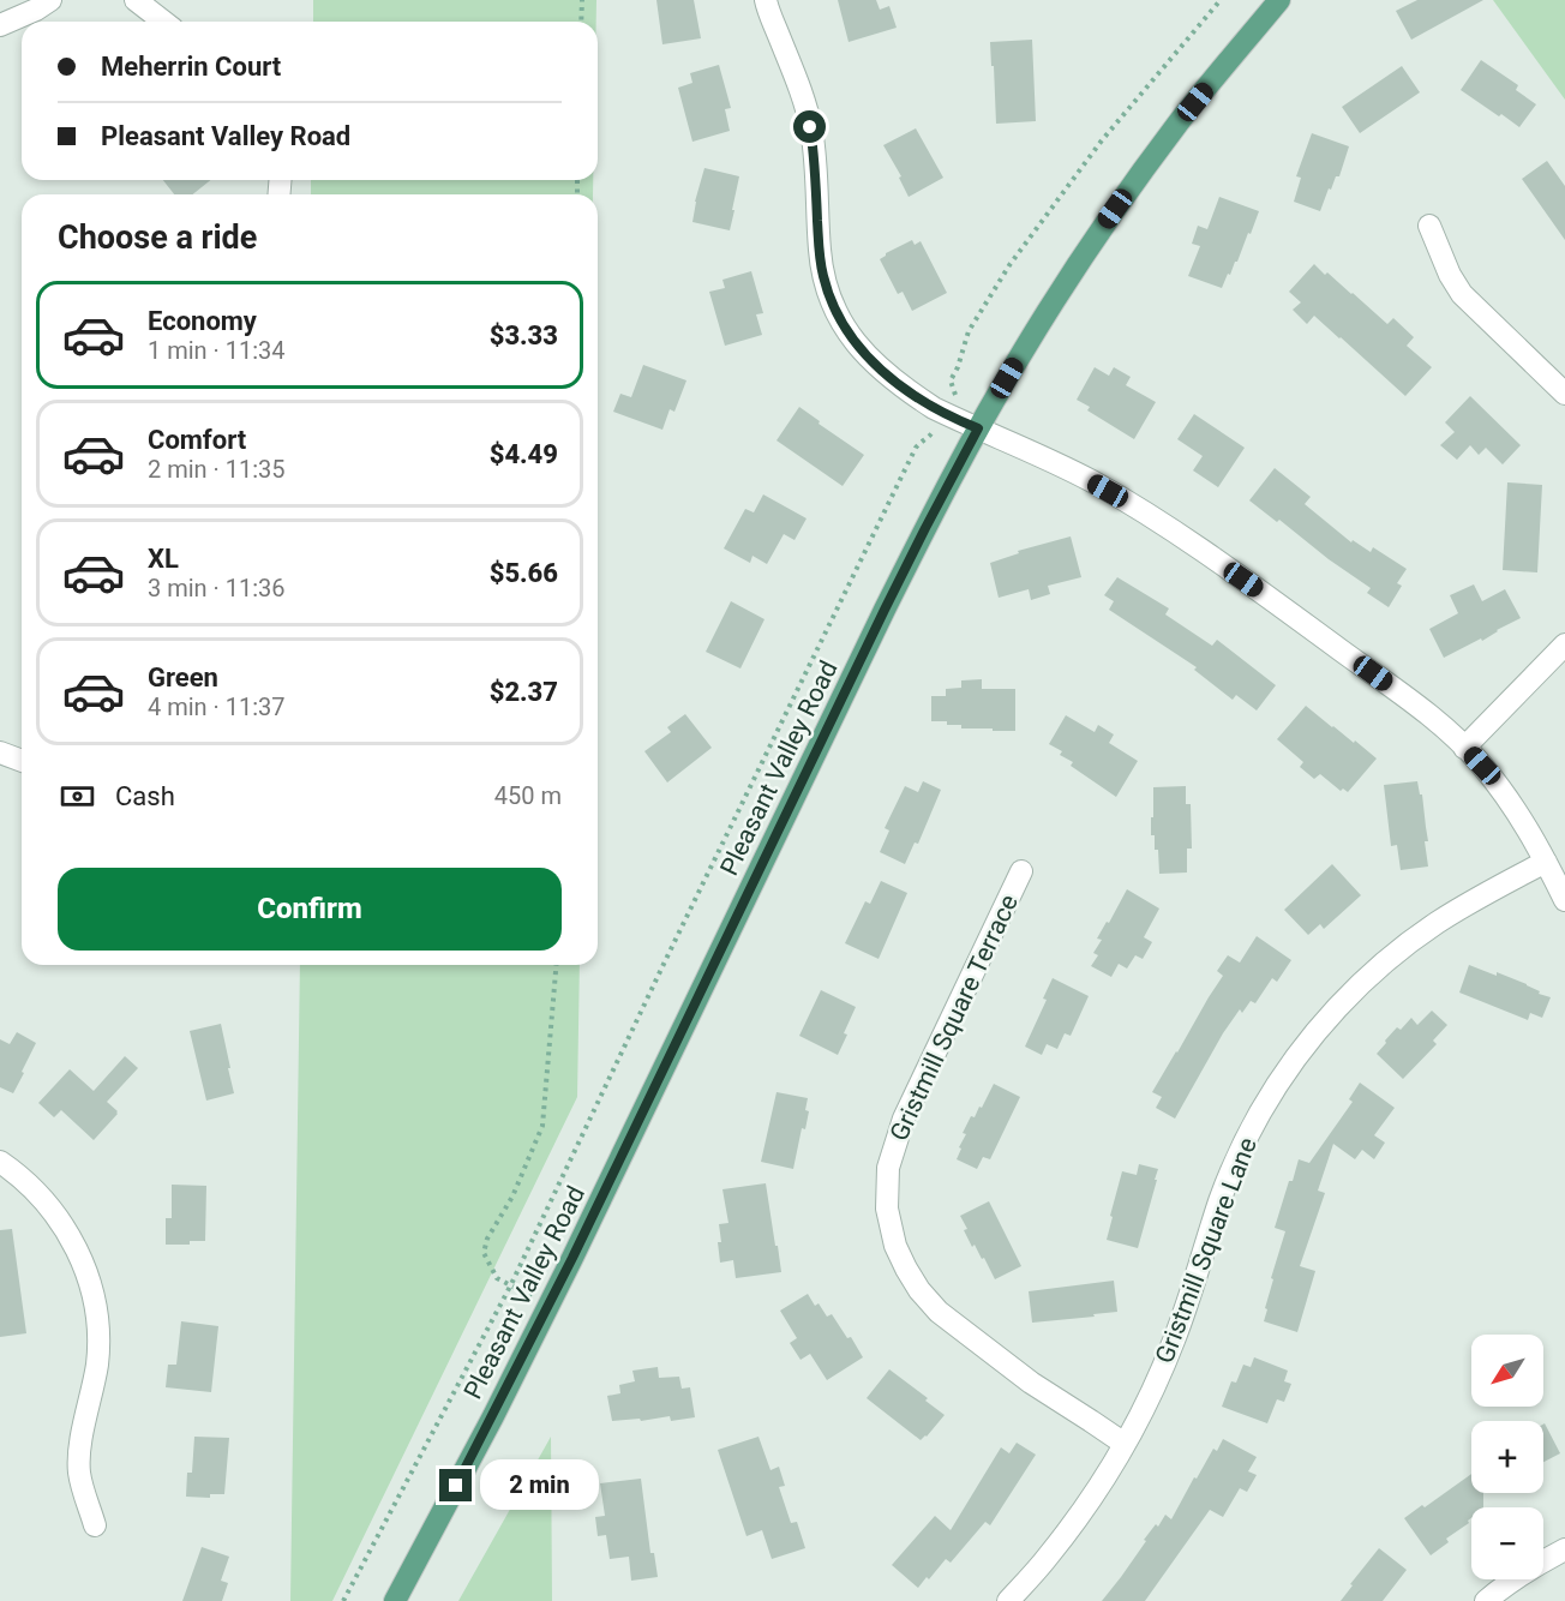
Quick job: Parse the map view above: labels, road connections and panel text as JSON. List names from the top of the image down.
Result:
{
  "streets": {
    "main road": ["Pleasant Valley Road"],
    "street": ["Gristmill Square Terrace", "Gristmill Square Lane"]
  },
  "crossings": [
    ["Gristmill Square Terrace", "Gristmill Square Lane"]
  ],
  "north": "bottom left",
  "page": {
    "banner": ["Meherrin Court", "Pleasant Valley Road"],
    "heading": "Choose a ride",
    "list": [
      {
        "name": "Economy",
        "note": "1 min · 11:34",
        "value": "$3.33"
      },
      {
        "name": "Comfort",
        "note": "2 min · 11:35",
        "value": "$4.49"
      },
      {
        "name": "XL",
        "note": "3 min · 11:36",
        "value": "$5.66"
      },
      {
        "name": "Green",
        "note": "4 min · 11:37",
        "value": "$2.37"
      }
    ],
    "pay": ["Cash", "450 m"],
    "buttons": "Confirm",
    "map_buttons": ["+", "−"],
    "bubble": "2 min"
  }
}
